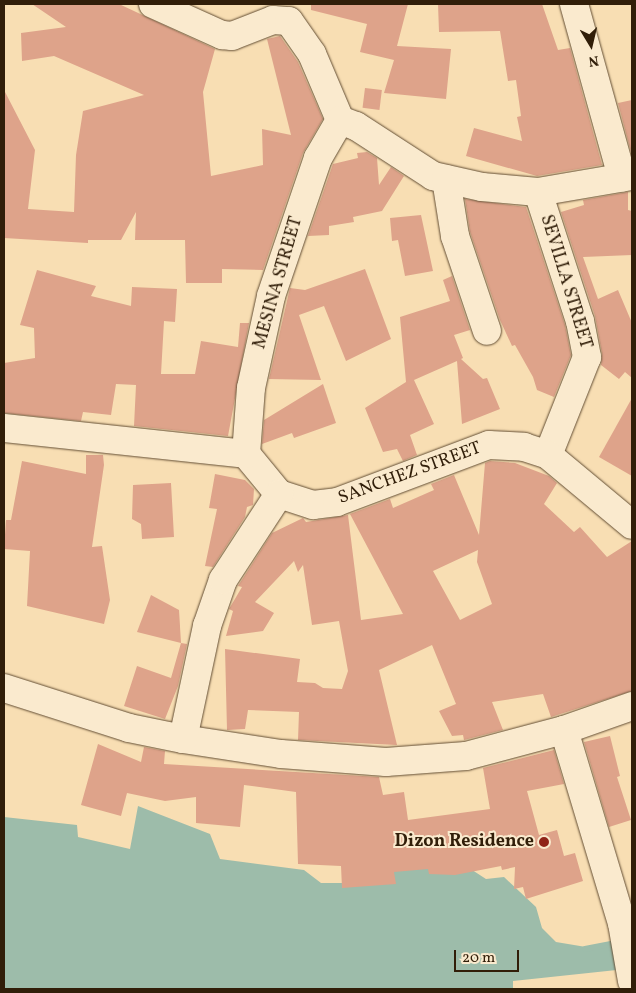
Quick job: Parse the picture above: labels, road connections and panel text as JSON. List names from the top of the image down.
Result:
{
  "streets": {
    "street": ["SEVILLA STREET", "MESINA STREET", "SANCHEZ STREET"]
  },
  "crossings": [
    ["SEVILLA STREET", "SANCHEZ STREET"]
  ],
  "places": ["Dizon Residence"],
  "scale_bar": "20 m",
  "north": "bottom"
}
